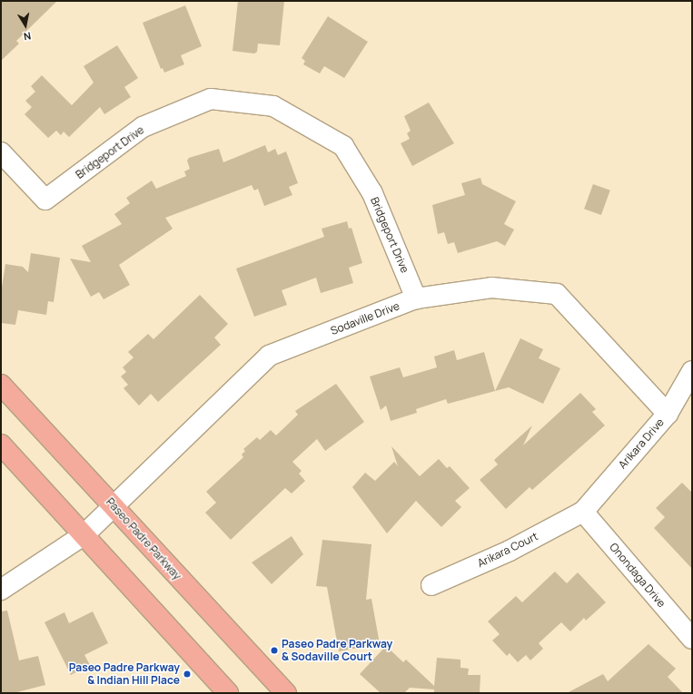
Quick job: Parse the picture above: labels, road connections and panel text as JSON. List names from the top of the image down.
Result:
{
  "streets": {
    "main road": ["Paseo Padre Parkway"],
    "street": [
      "Bridgeport Drive",
      "Sodaville Drive",
      "Arikara Drive",
      "Arikara Court",
      "Onondaga Drive"
    ]
  },
  "crossings": [
    ["Bridgeport Drive", "Sodaville Drive"],
    ["Sodaville Drive", "Arikara Drive"],
    ["Sodaville Drive", "Paseo Padre Parkway"],
    ["Arikara Drive", "Arikara Court"],
    ["Arikara Drive", "Onondaga Drive"],
    ["Arikara Court", "Onondaga Drive"]
  ],
  "places": ["Paseo Padre Parkway & Sodaville Court", "Paseo Padre Parkway & Indian Hill Place"],
  "north": "bottom"
}
